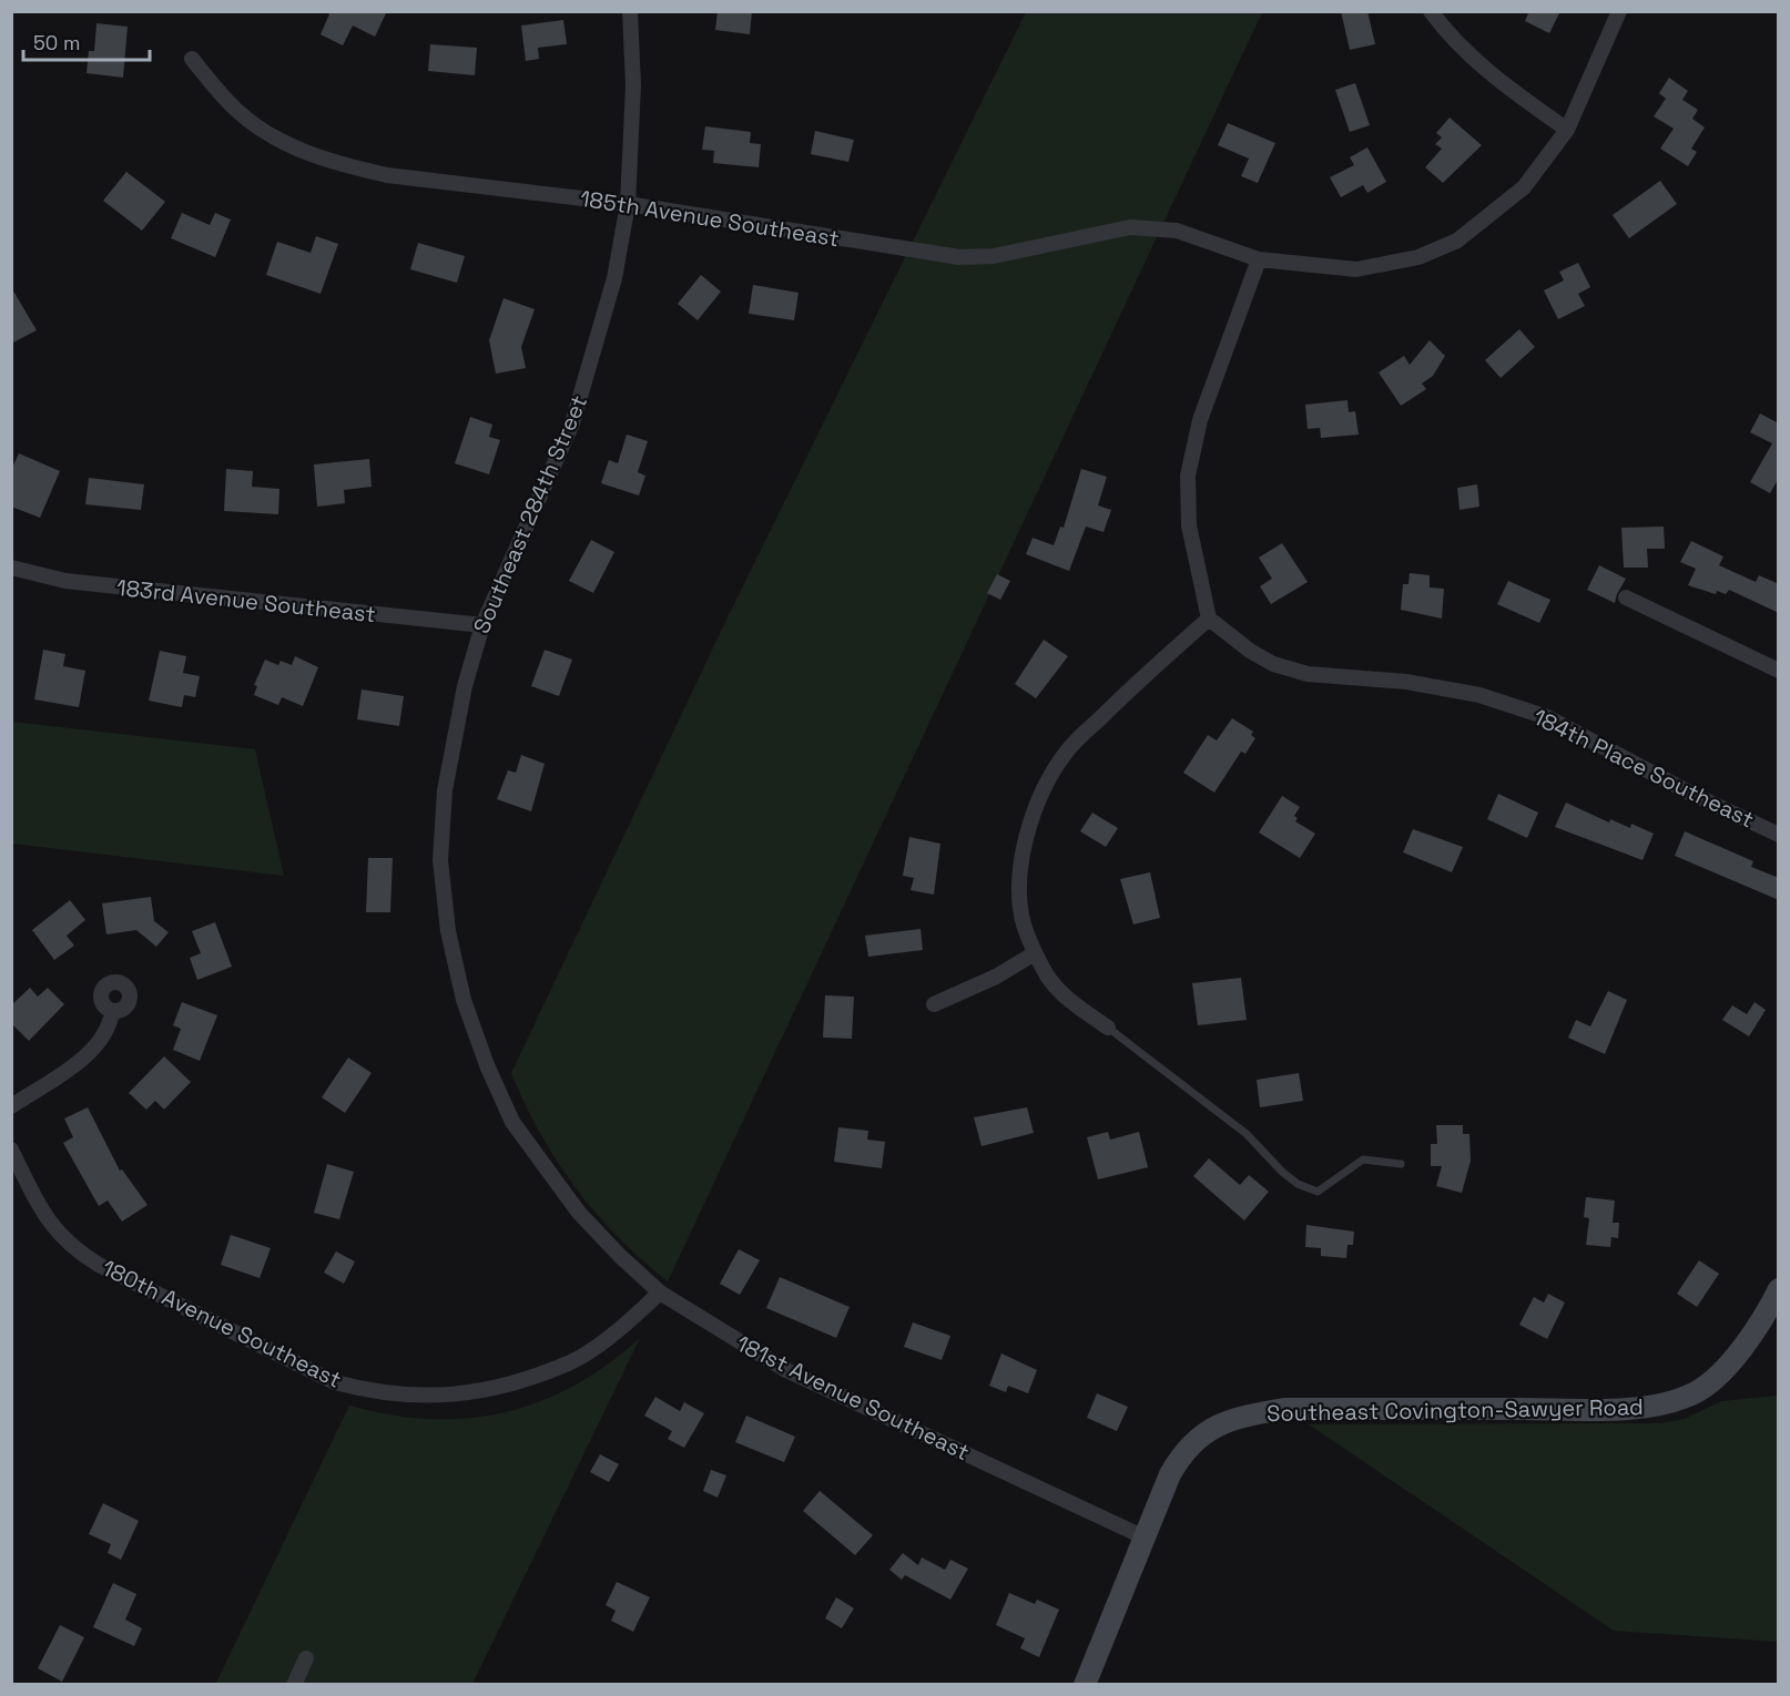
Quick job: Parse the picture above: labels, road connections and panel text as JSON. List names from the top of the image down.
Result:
{
  "streets": {
    "street": [
      "185th Avenue Southeast",
      "Southeast 284th Street",
      "183rd Avenue Southeast",
      "184th Place Southeast",
      "180th Avenue Southeast",
      "181st Avenue Southeast",
      "Southeast Covington-Sawyer Road"
    ]
  },
  "crossings": [
    ["185th Avenue Southeast", "Southeast 284th Street"],
    ["Southeast 284th Street", "183rd Avenue Southeast"],
    ["Southeast 284th Street", "181st Avenue Southeast"],
    ["180th Avenue Southeast", "181st Avenue Southeast"],
    ["181st Avenue Southeast", "Southeast Covington-Sawyer Road"]
  ],
  "scale_bar": "50 m"
}
